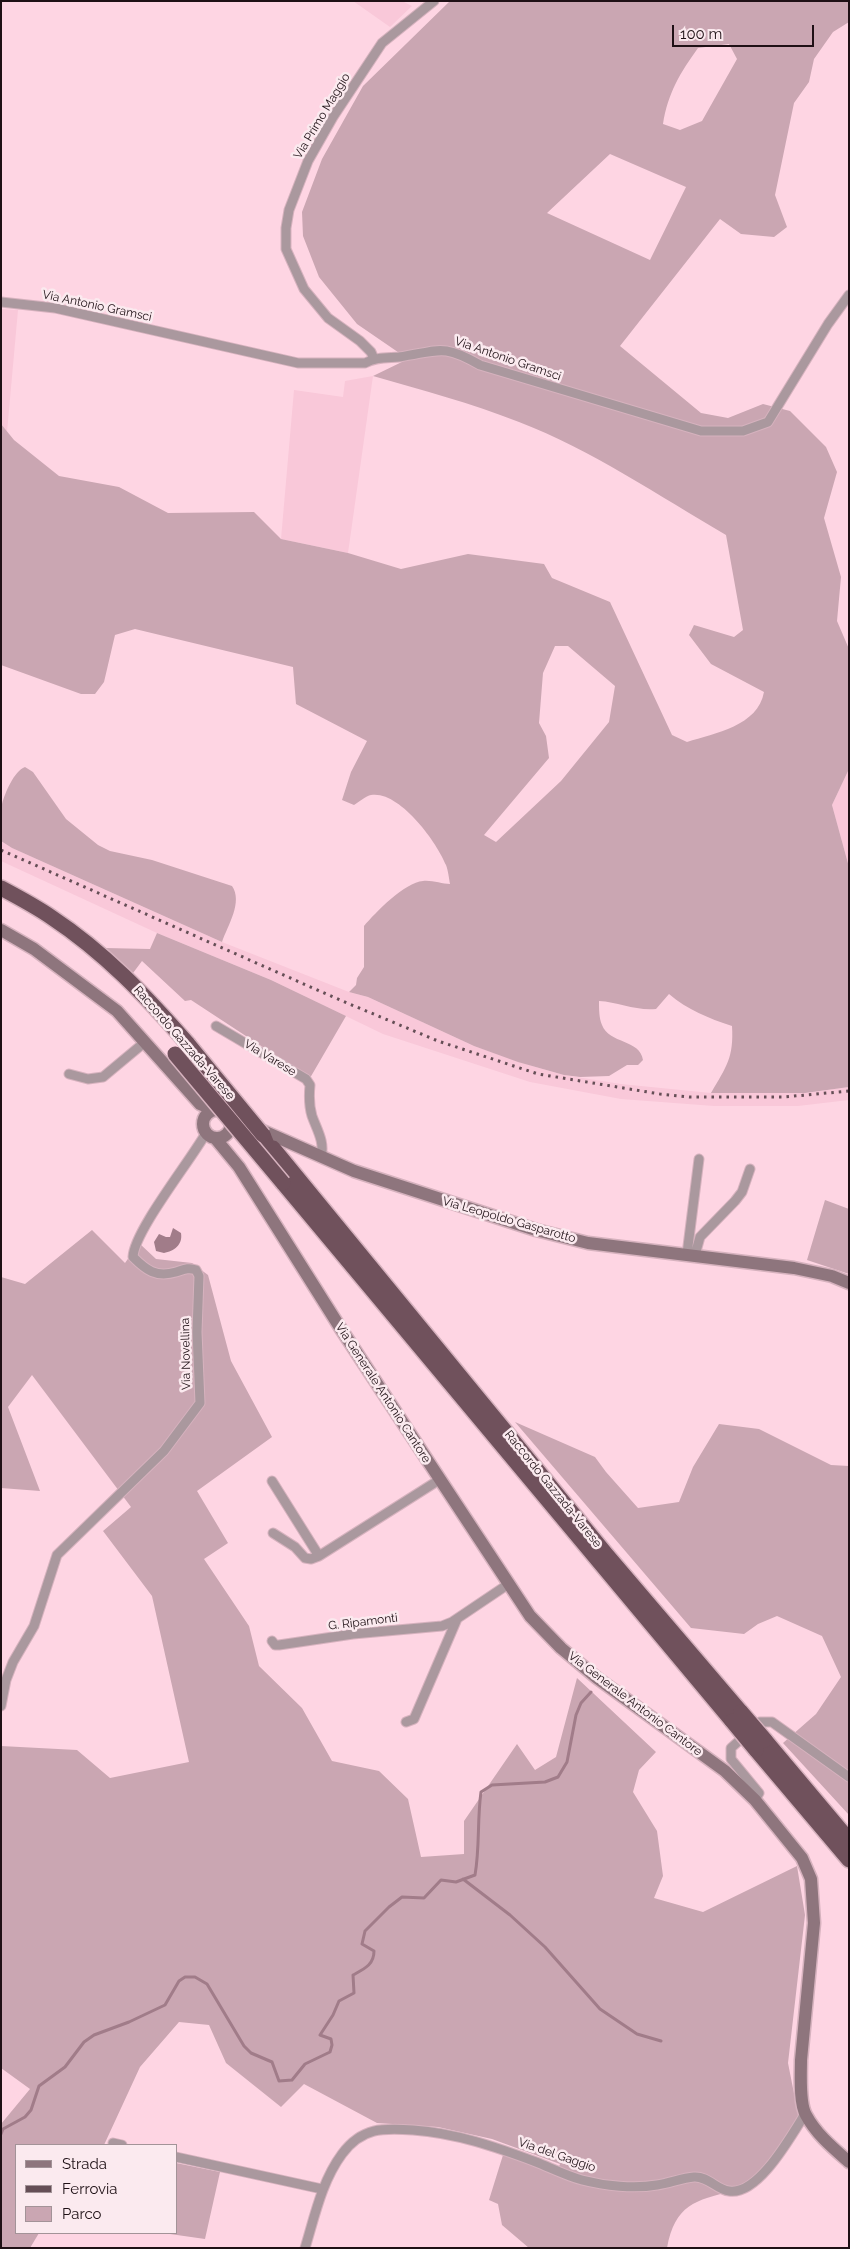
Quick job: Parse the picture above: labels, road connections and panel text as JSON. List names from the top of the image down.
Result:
{
  "streets": {
    "highway": ["Raccordo Gazzada-Varese"],
    "main road": ["Via Leopoldo Gasparotto", "Via Generale Antonio Cantore"],
    "street": [
      "Via Primo Maggio",
      "Via Antonio Gramsci",
      "Via Varese",
      "Via Novellina",
      "G. Ripamonti",
      "Via del Gaggio"
    ]
  },
  "crossings": [
    ["Via Primo Maggio", "Via Antonio Gramsci"],
    ["Raccordo Gazzada-Varese", "Via Leopoldo Gasparotto"],
    ["Via Varese", "Via Leopoldo Gasparotto"],
    ["Via Leopoldo Gasparotto", "Via Novellina"],
    ["Via Leopoldo Gasparotto", "Via Generale Antonio Cantore"],
    ["Via Novellina", "Via Generale Antonio Cantore"],
    ["Via Generale Antonio Cantore", "G. Ripamonti"],
    ["Via Generale Antonio Cantore", "Via del Gaggio"]
  ],
  "legend": ["Strada", "Ferrovia", "Parco"],
  "scale_bar": "100 m"
}
